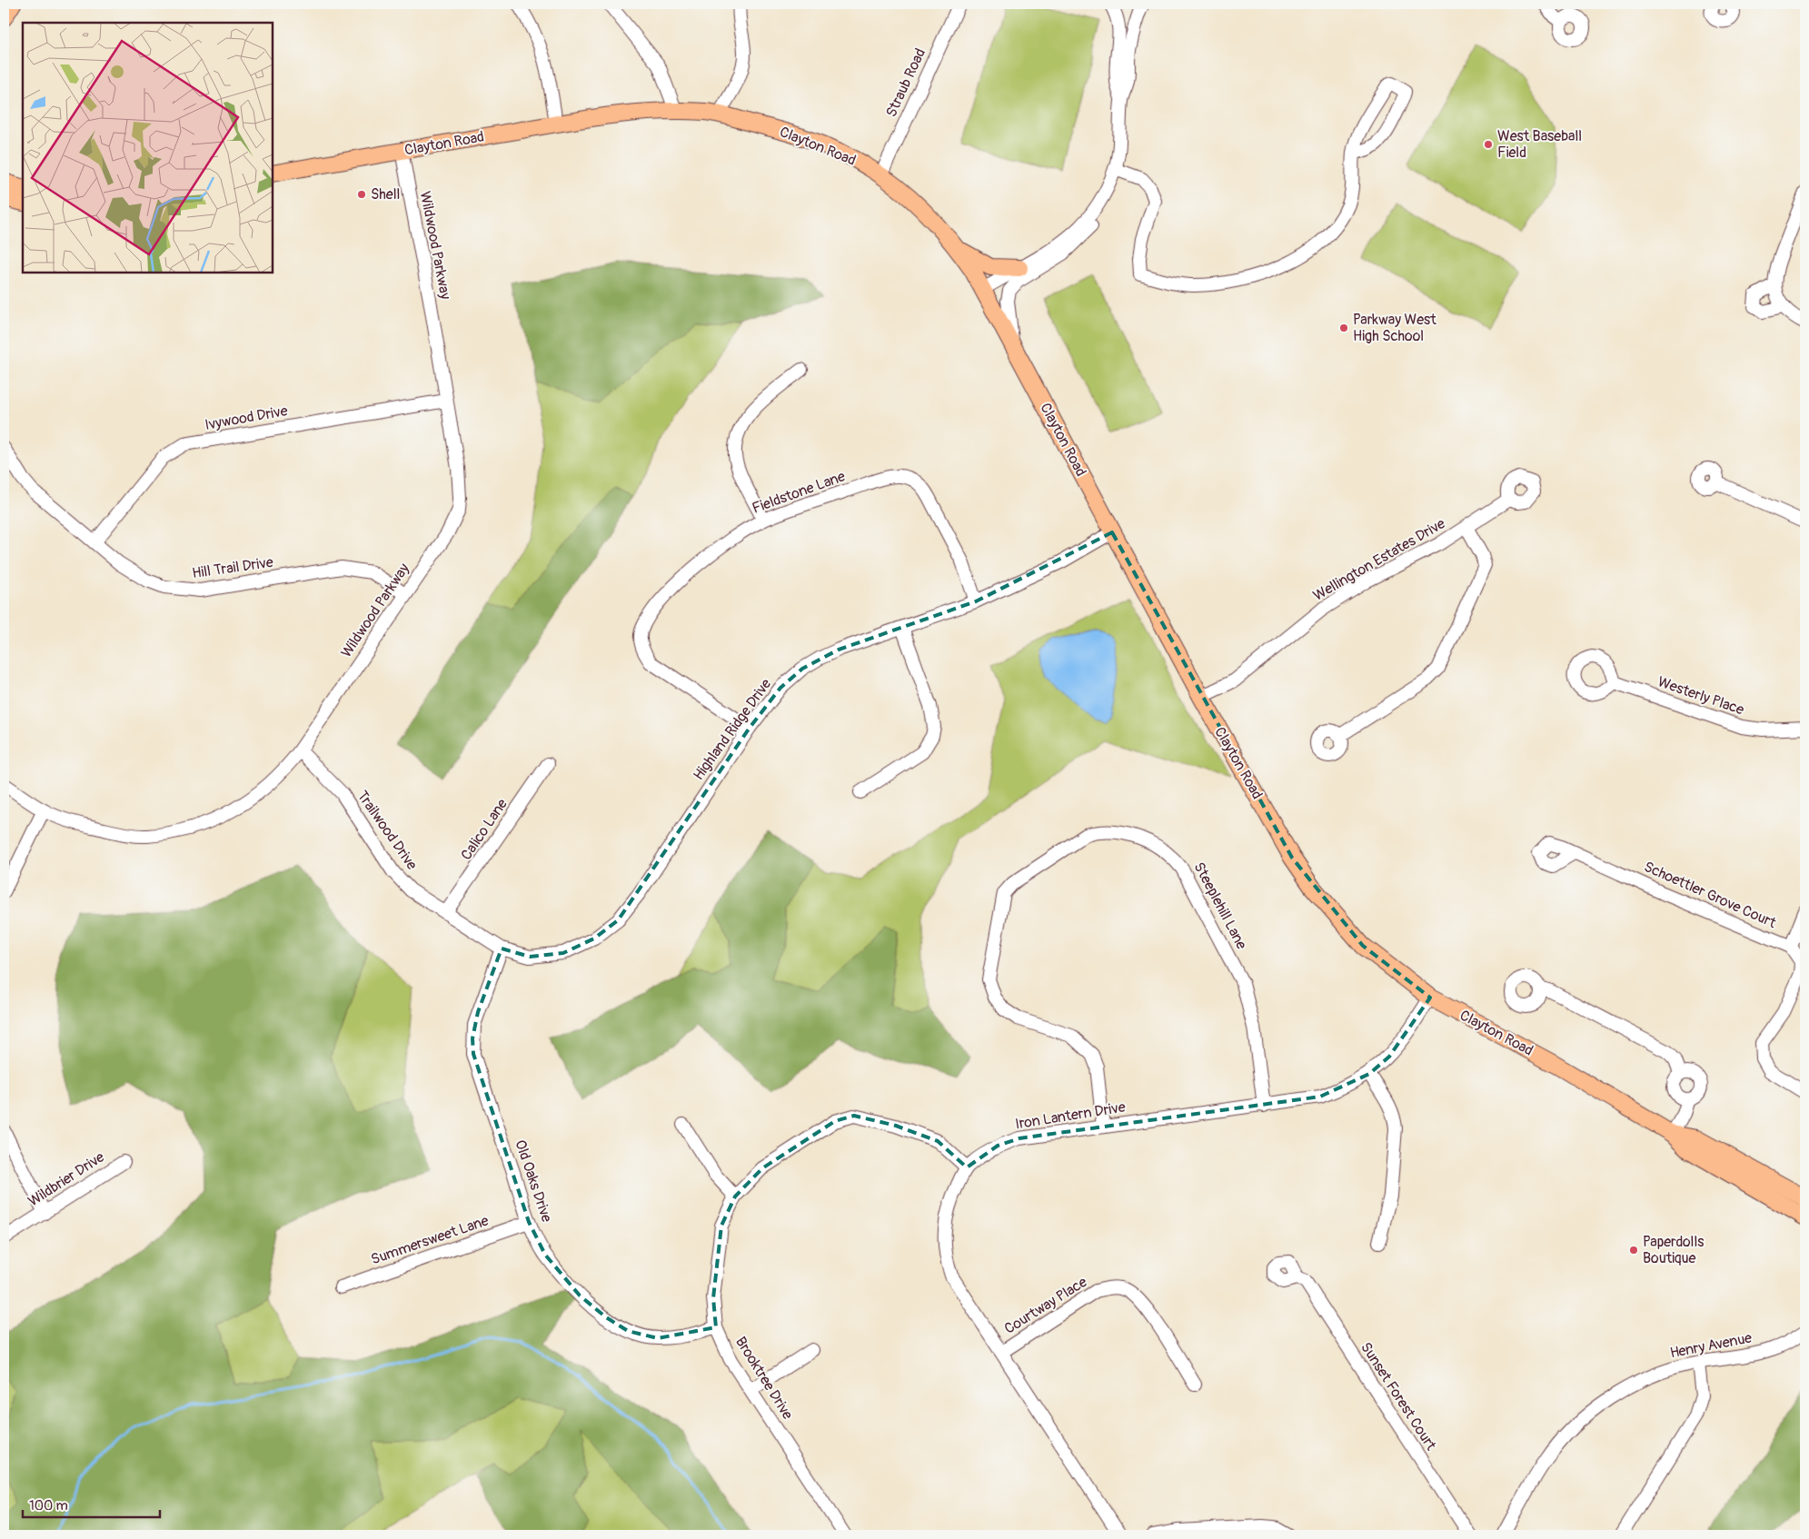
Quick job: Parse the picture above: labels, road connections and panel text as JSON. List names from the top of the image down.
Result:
{
  "streets": {
    "main road": ["Clayton Road"],
    "street": [
      "Straub Road",
      "Wildwood Parkway",
      "Ivywood Drive",
      "Fieldstone Lane",
      "Wellington Estates Drive",
      "Hill Trail Drive",
      "Westerly Place",
      "Highland Ridge Drive",
      "Calico Lane",
      "Trailwood Drive",
      "Schoettler Grove Court",
      "Steeplehill Lane",
      "Iron Lantern Drive",
      "Wildbrier Drive",
      "Old Oaks Drive",
      "Summersweet Lane",
      "Courtway Place",
      "Henry Avenue",
      "Brooktree Drive",
      "Sunset Forest Court"
    ]
  },
  "crossings": [
    ["Straub Road", "Clayton Road"],
    ["Clayton Road", "Wildwood Parkway"],
    ["Clayton Road", "Wellington Estates Drive"],
    ["Clayton Road", "Highland Ridge Drive"],
    ["Clayton Road", "Iron Lantern Drive"],
    ["Wildwood Parkway", "Ivywood Drive"],
    ["Wildwood Parkway", "Hill Trail Drive"],
    ["Wildwood Parkway", "Trailwood Drive"],
    ["Ivywood Drive", "Hill Trail Drive"],
    ["Fieldstone Lane", "Highland Ridge Drive"],
    ["Highland Ridge Drive", "Trailwood Drive"],
    ["Highland Ridge Drive", "Old Oaks Drive"],
    ["Calico Lane", "Trailwood Drive"],
    ["Trailwood Drive", "Old Oaks Drive"],
    ["Steeplehill Lane", "Iron Lantern Drive"],
    ["Iron Lantern Drive", "Courtway Place"],
    ["Iron Lantern Drive", "Brooktree Drive"],
    ["Old Oaks Drive", "Summersweet Lane"],
    ["Old Oaks Drive", "Brooktree Drive"]
  ],
  "places": [
    "West Baseball Field",
    "Shell",
    "Parkway West High School",
    "Paperdolls Boutique"
  ],
  "scale_bar": "100 m"
}
